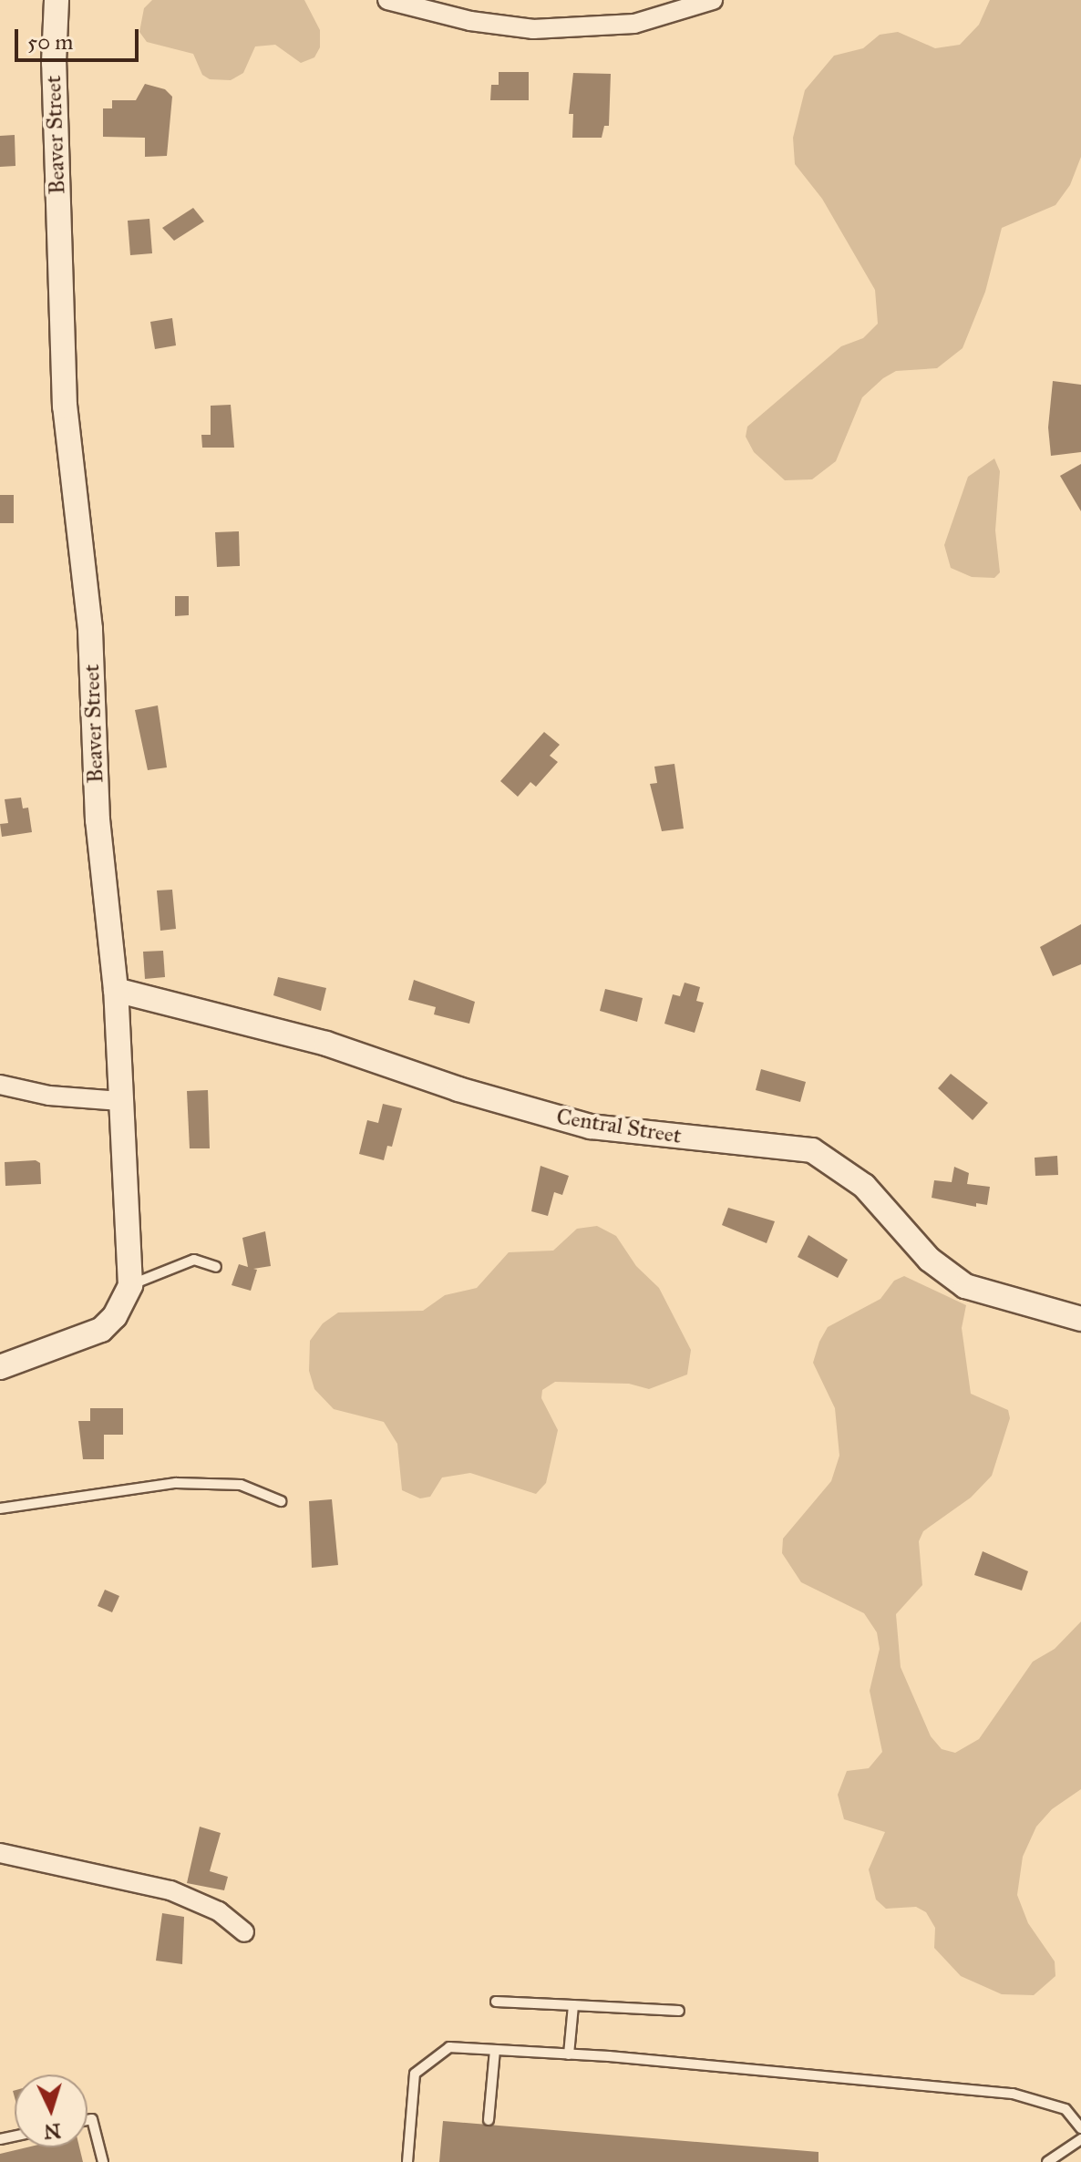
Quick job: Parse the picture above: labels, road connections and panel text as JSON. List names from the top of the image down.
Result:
{
  "streets": {
    "street": ["Beaver Street", "Central Street"]
  },
  "crossings": [
    ["Beaver Street", "Central Street"]
  ],
  "scale_bar": "50 m",
  "north": "bottom"
}
